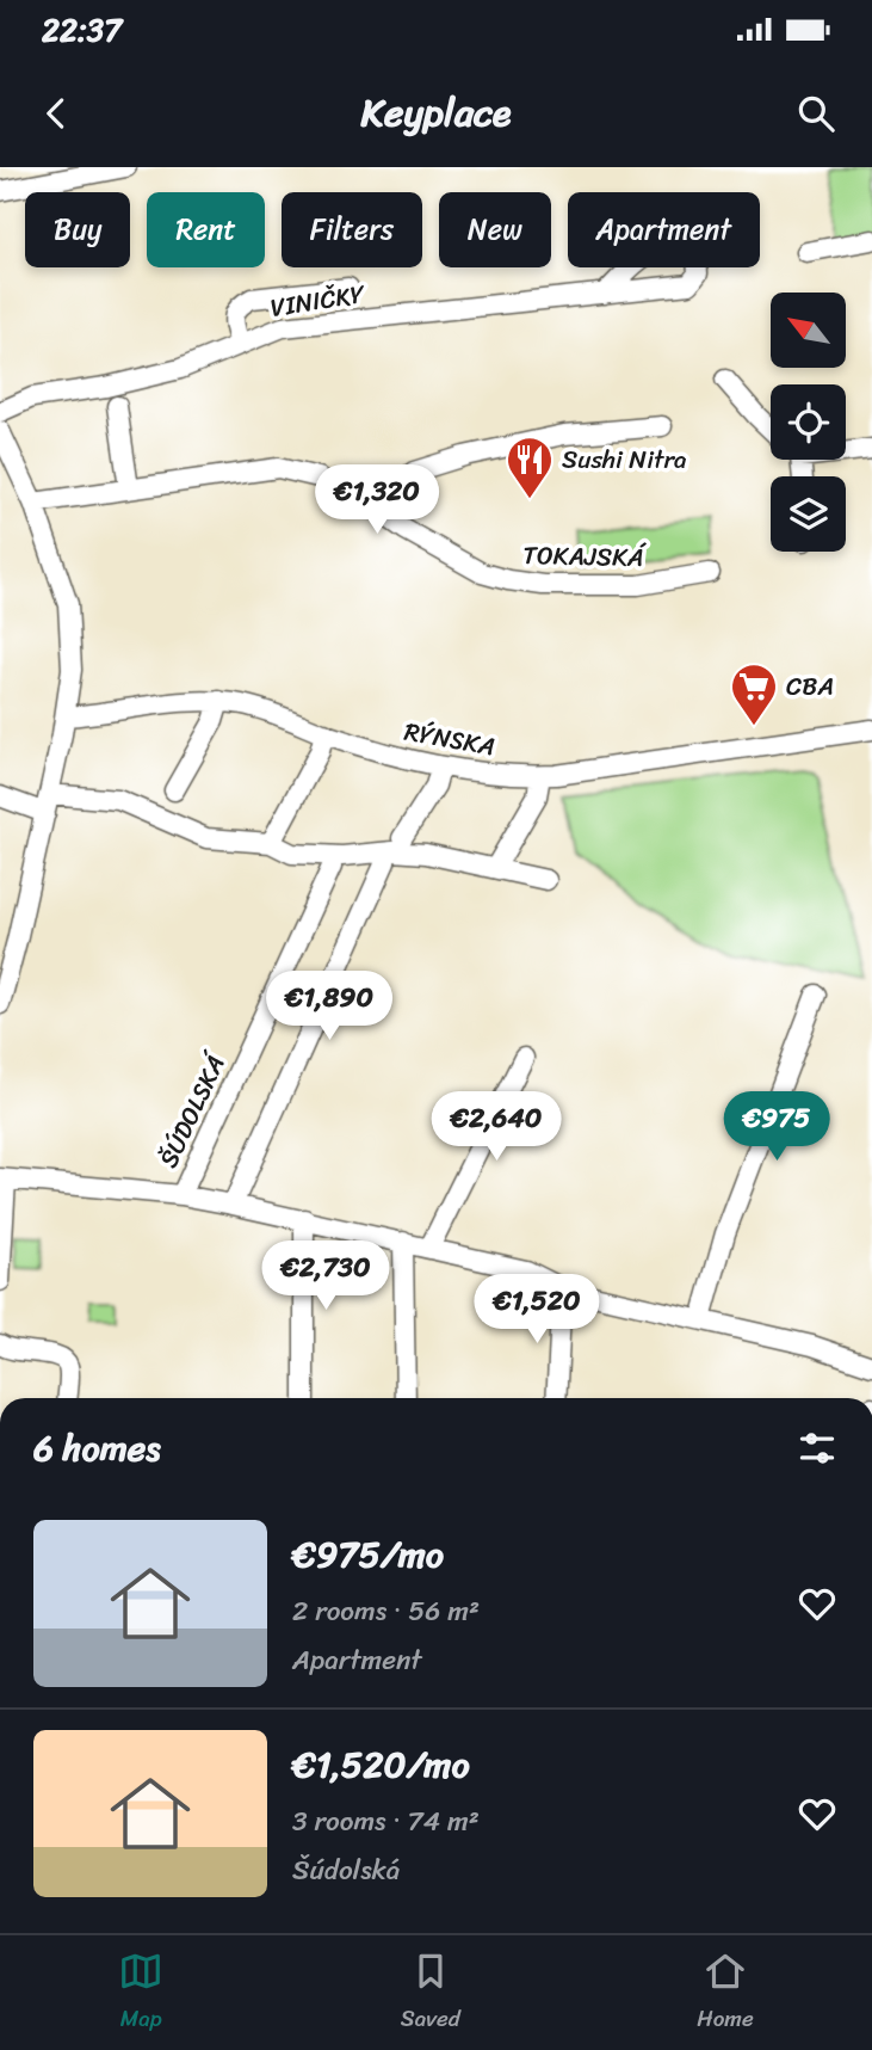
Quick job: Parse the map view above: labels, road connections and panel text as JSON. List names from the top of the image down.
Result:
{
  "streets": {
    "street": [
      "VINIČKY",
      "TOKAJSKÁ",
      "RÝNSKA",
      "ŠÚDOLSKÁ"
    ]
  },
  "places": {
    "restaurant": ["Sushi Nitra"],
    "supermarket": ["CBA"]
  },
  "north": "top left",
  "page": {
    "status": "22:37",
    "header": "Keyplace",
    "chip": [
      "Buy",
      "Rent",
      "Filters",
      "New",
      "Apartment"
    ],
    "price": [
      "€1,320",
      "€1,890",
      "€2,640",
      "€975",
      "€2,730",
      "€1,520"
    ],
    "heading": "6 homes",
    "list": [
      {
        "name": "€975/mo",
        "note": "2 rooms · 56 m² · Apartment"
      },
      {
        "name": "€1,520/mo",
        "note": "3 rooms · 74 m² · Šúdolská"
      }
    ],
    "tabs": ["Map", "Saved", "Home"]
  }
}
